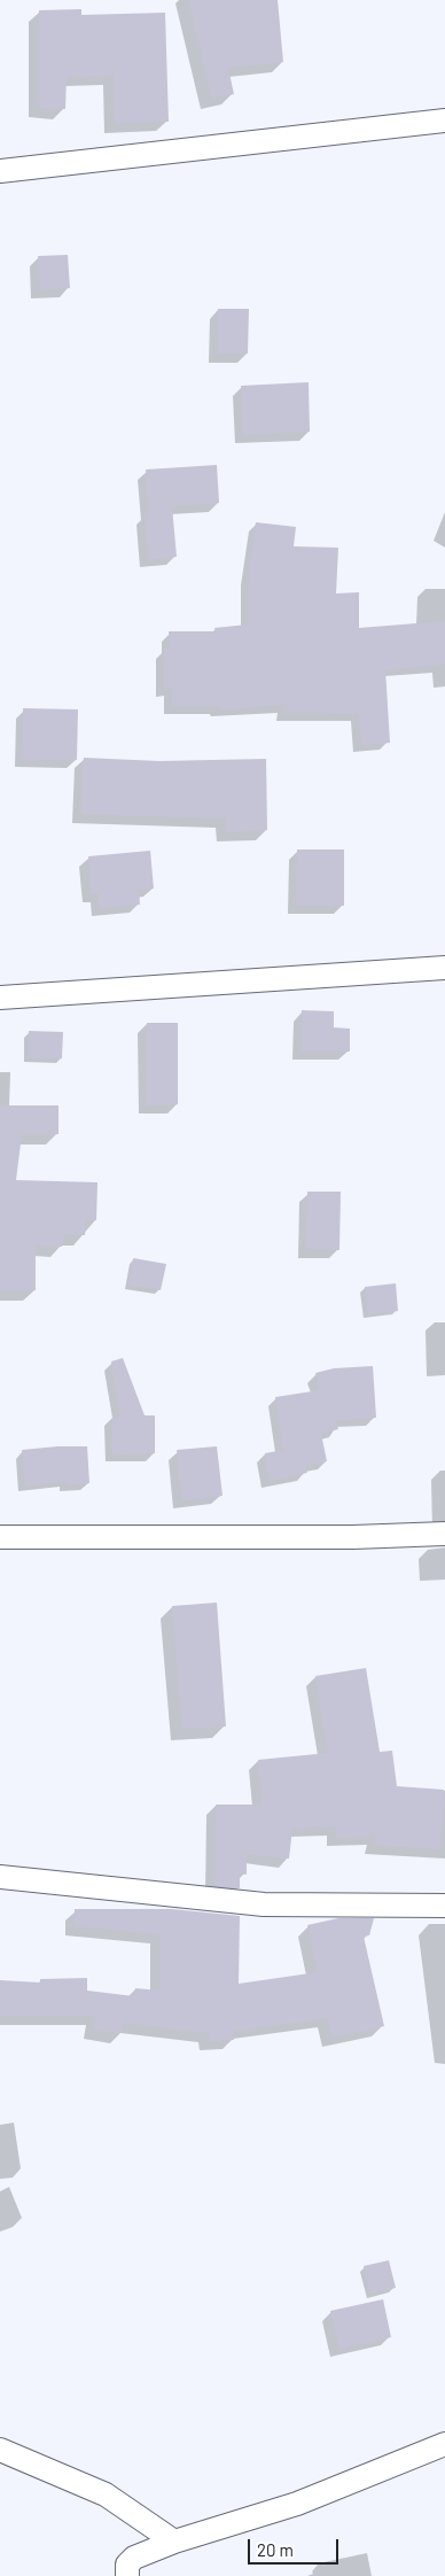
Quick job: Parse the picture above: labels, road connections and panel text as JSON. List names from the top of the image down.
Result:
{
  "scale_bar": "20 m"
}
